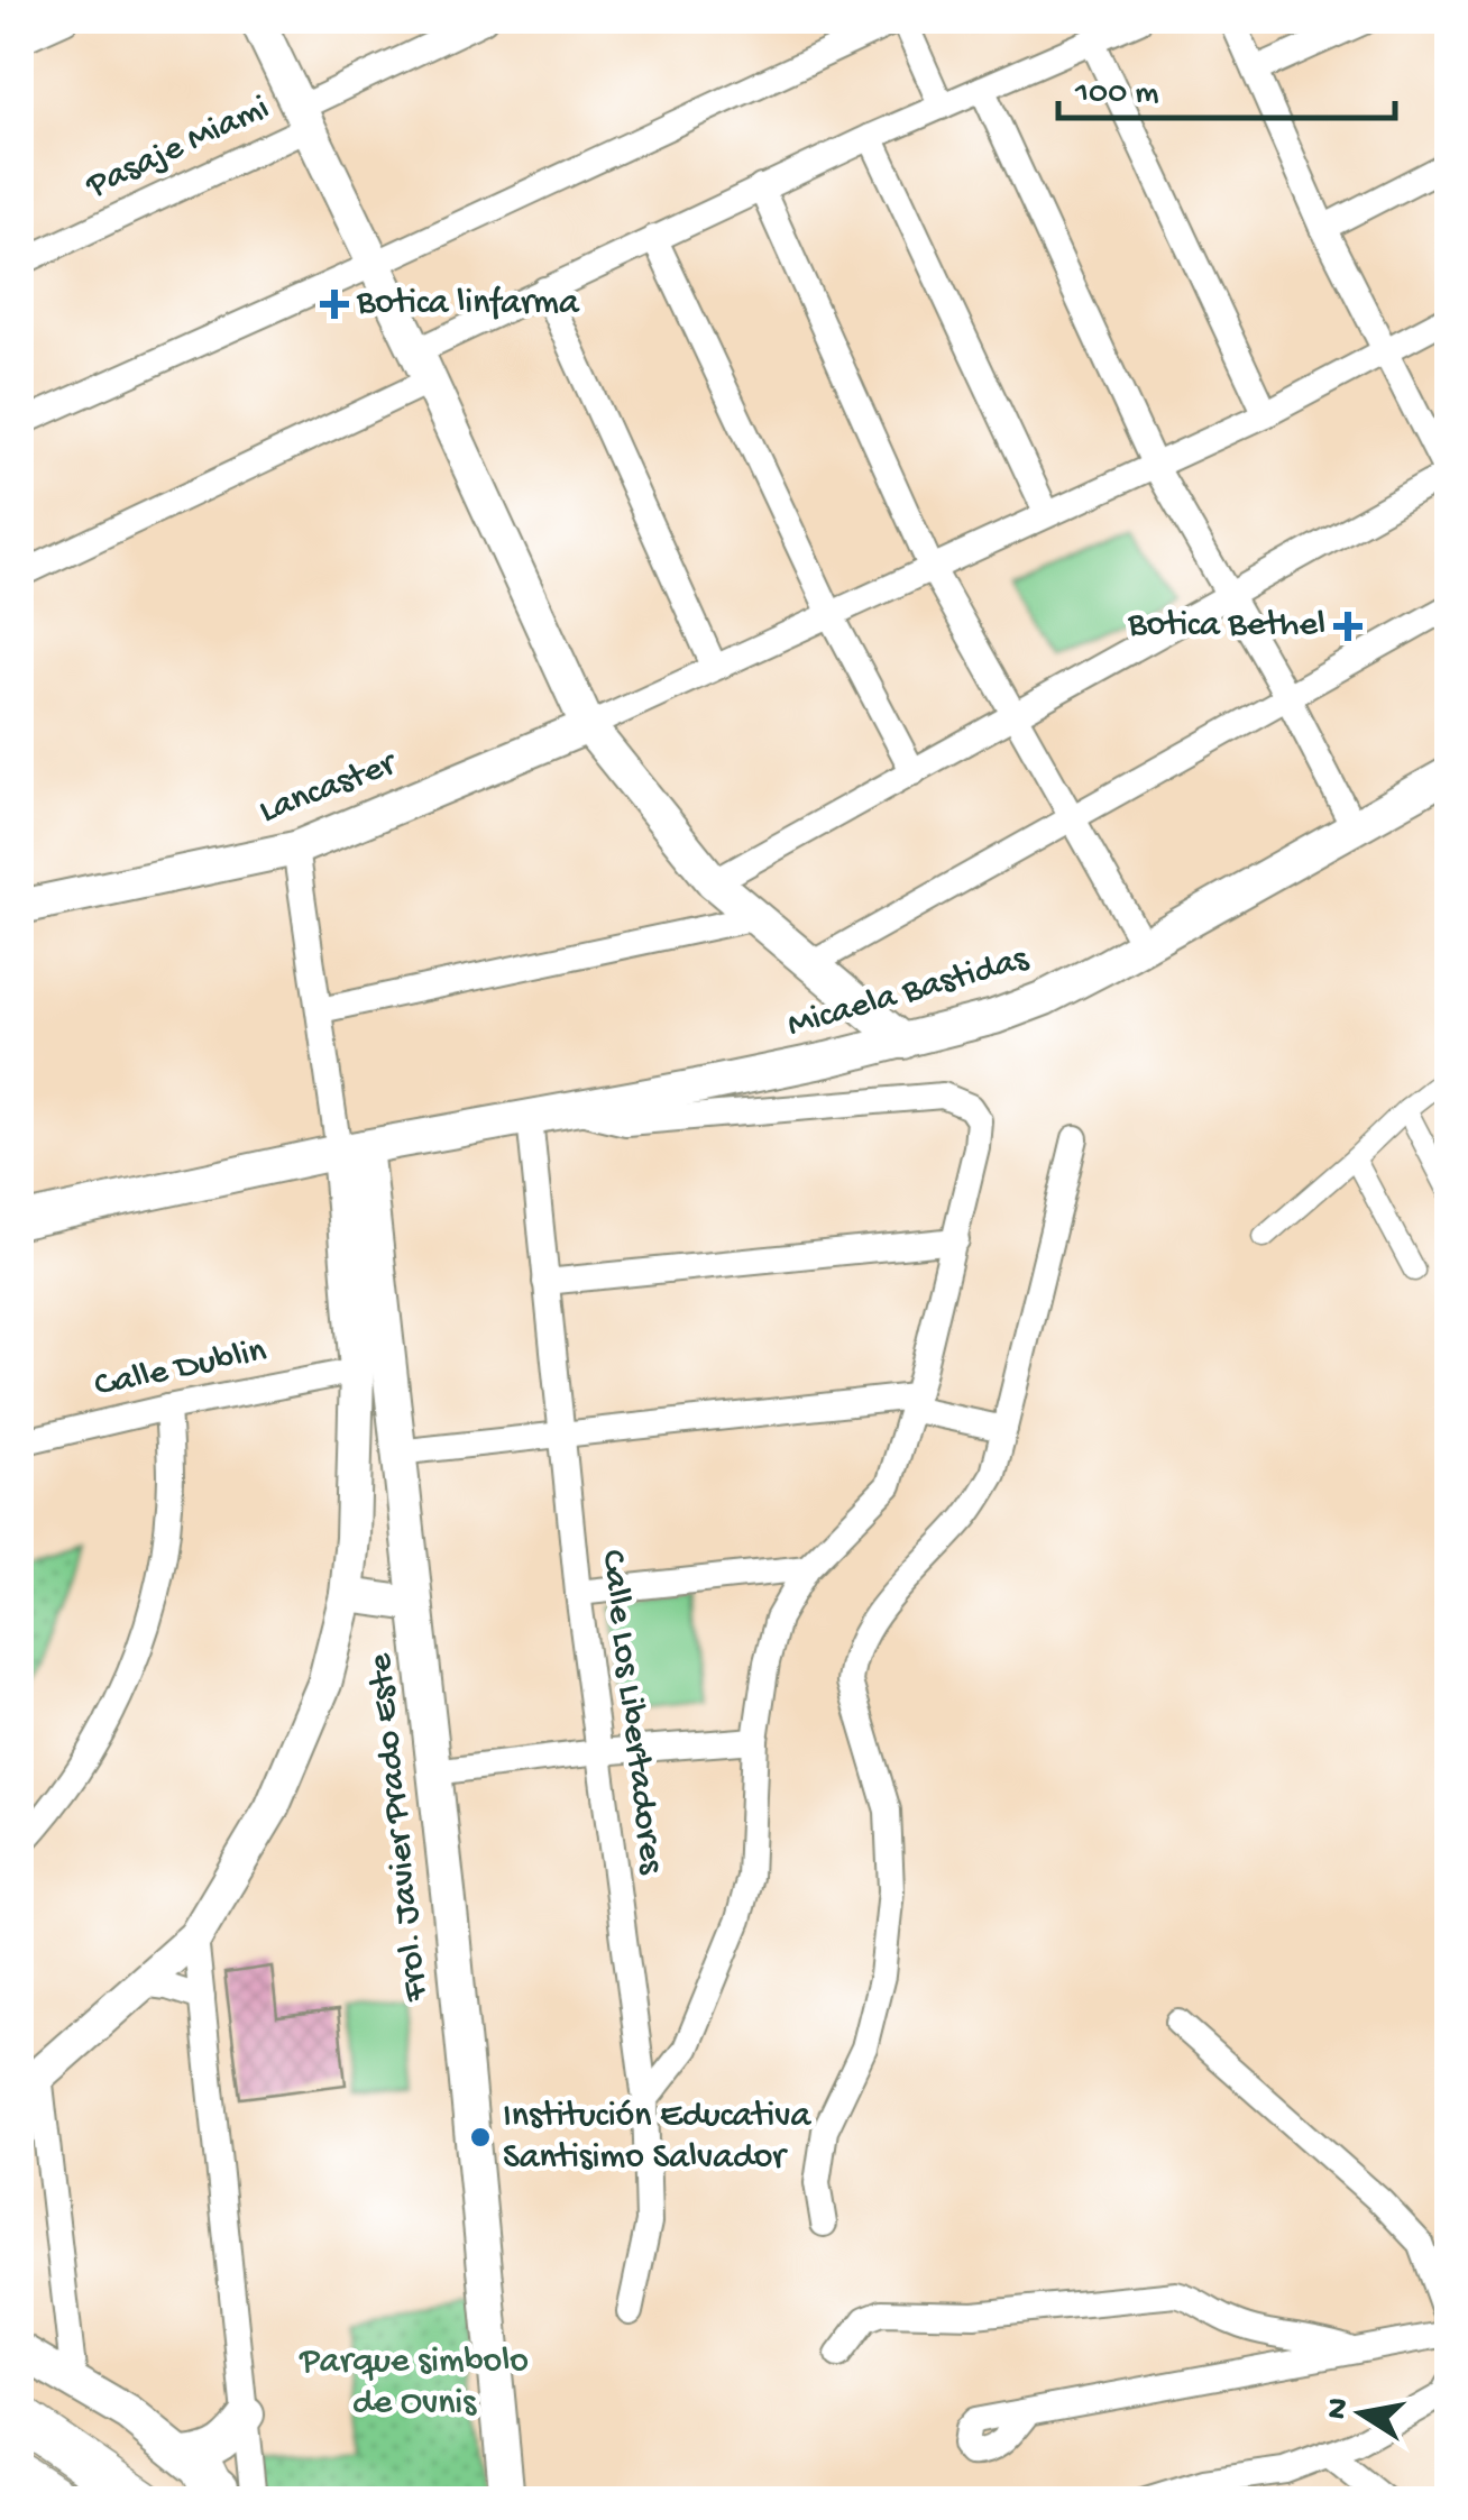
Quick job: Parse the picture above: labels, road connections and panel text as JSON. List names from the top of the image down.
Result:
{
  "streets": {
    "street": [
      "Pasaje Miami",
      "Lancaster",
      "Micaela Bastidas",
      "Calle Dublin",
      "Calle Los Libertadores",
      "Frol. Javier Prado Este"
    ]
  },
  "crossings": [
    ["Micaela Bastidas", "Calle Los Libertadores"],
    ["Micaela Bastidas", "Frol. Javier Prado Este"]
  ],
  "parks": ["Parque simbolo de Ovnis"],
  "places": {
    "health": ["Botica linfarma", "Botica Bethel"],
    "other": ["Institución Educativa Santisimo Salvador"]
  },
  "scale_bar": "100 m",
  "north": "left"
}
